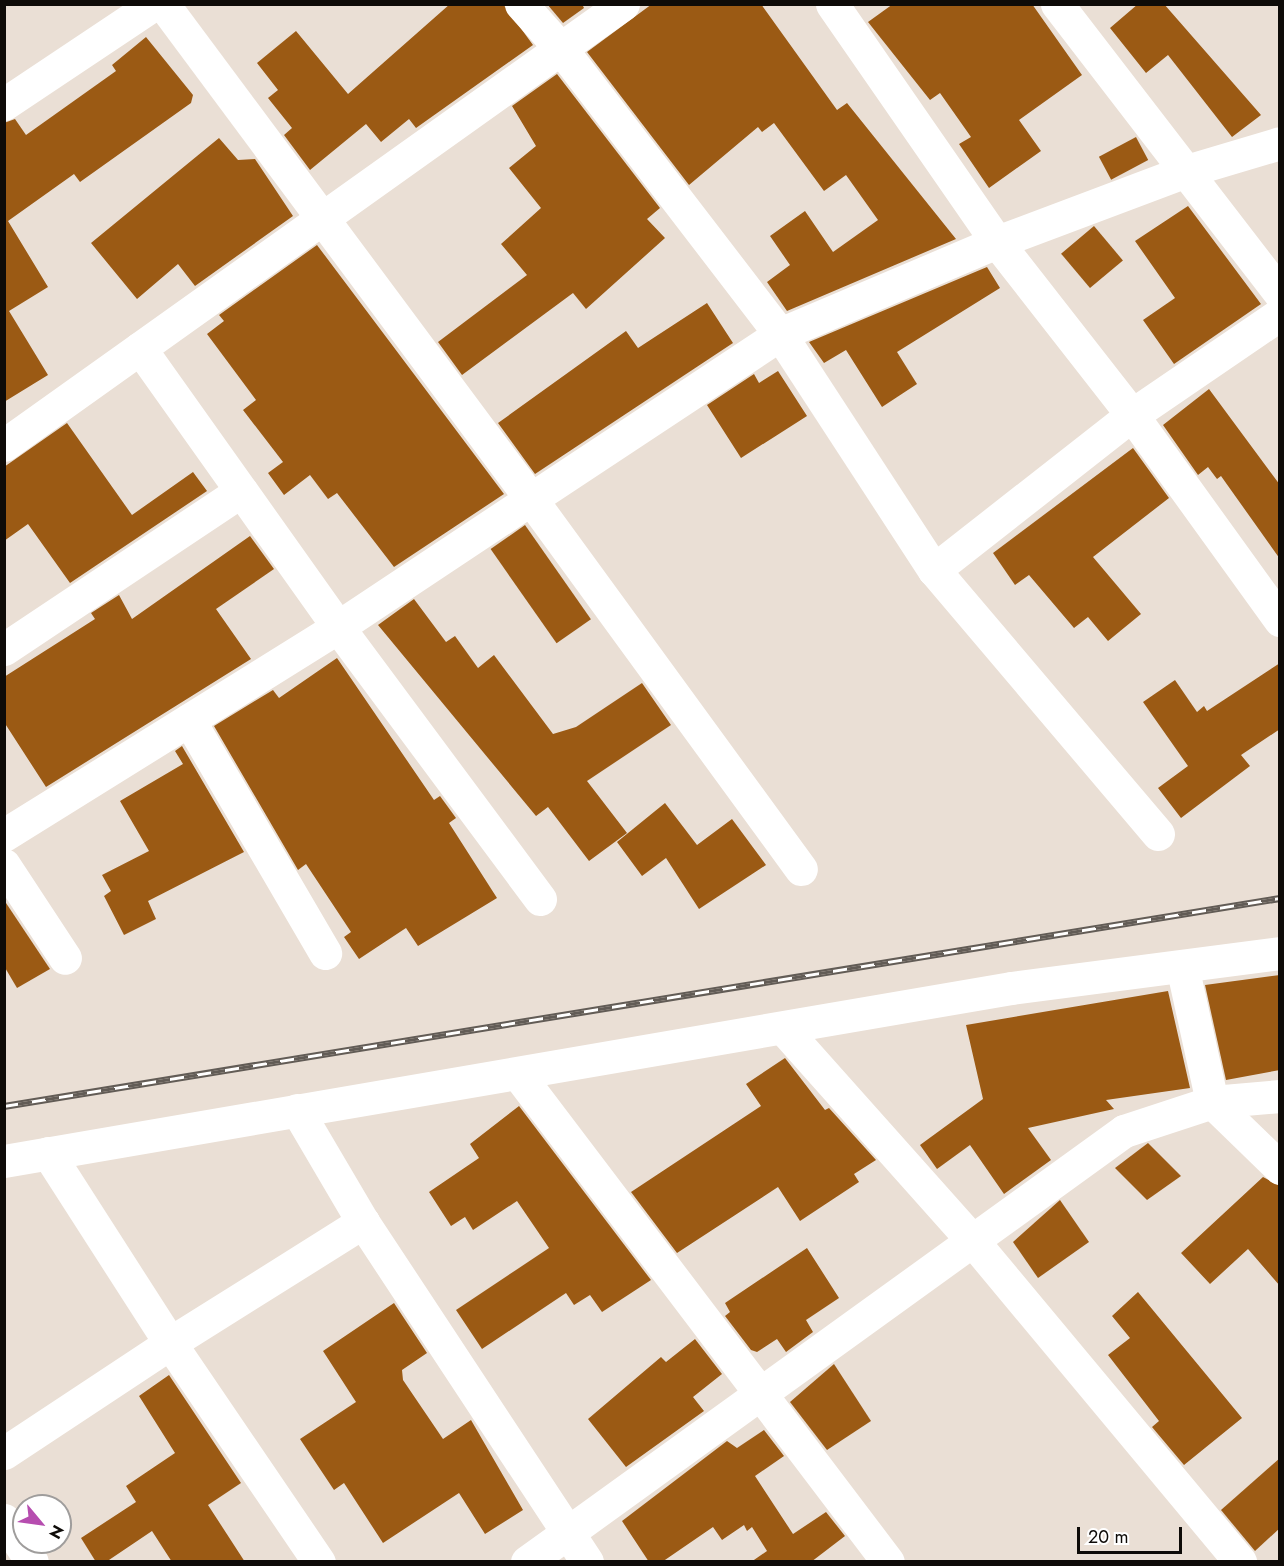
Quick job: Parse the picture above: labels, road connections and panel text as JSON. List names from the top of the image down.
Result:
{
  "scale_bar": "20 m",
  "north": "bottom right"
}
